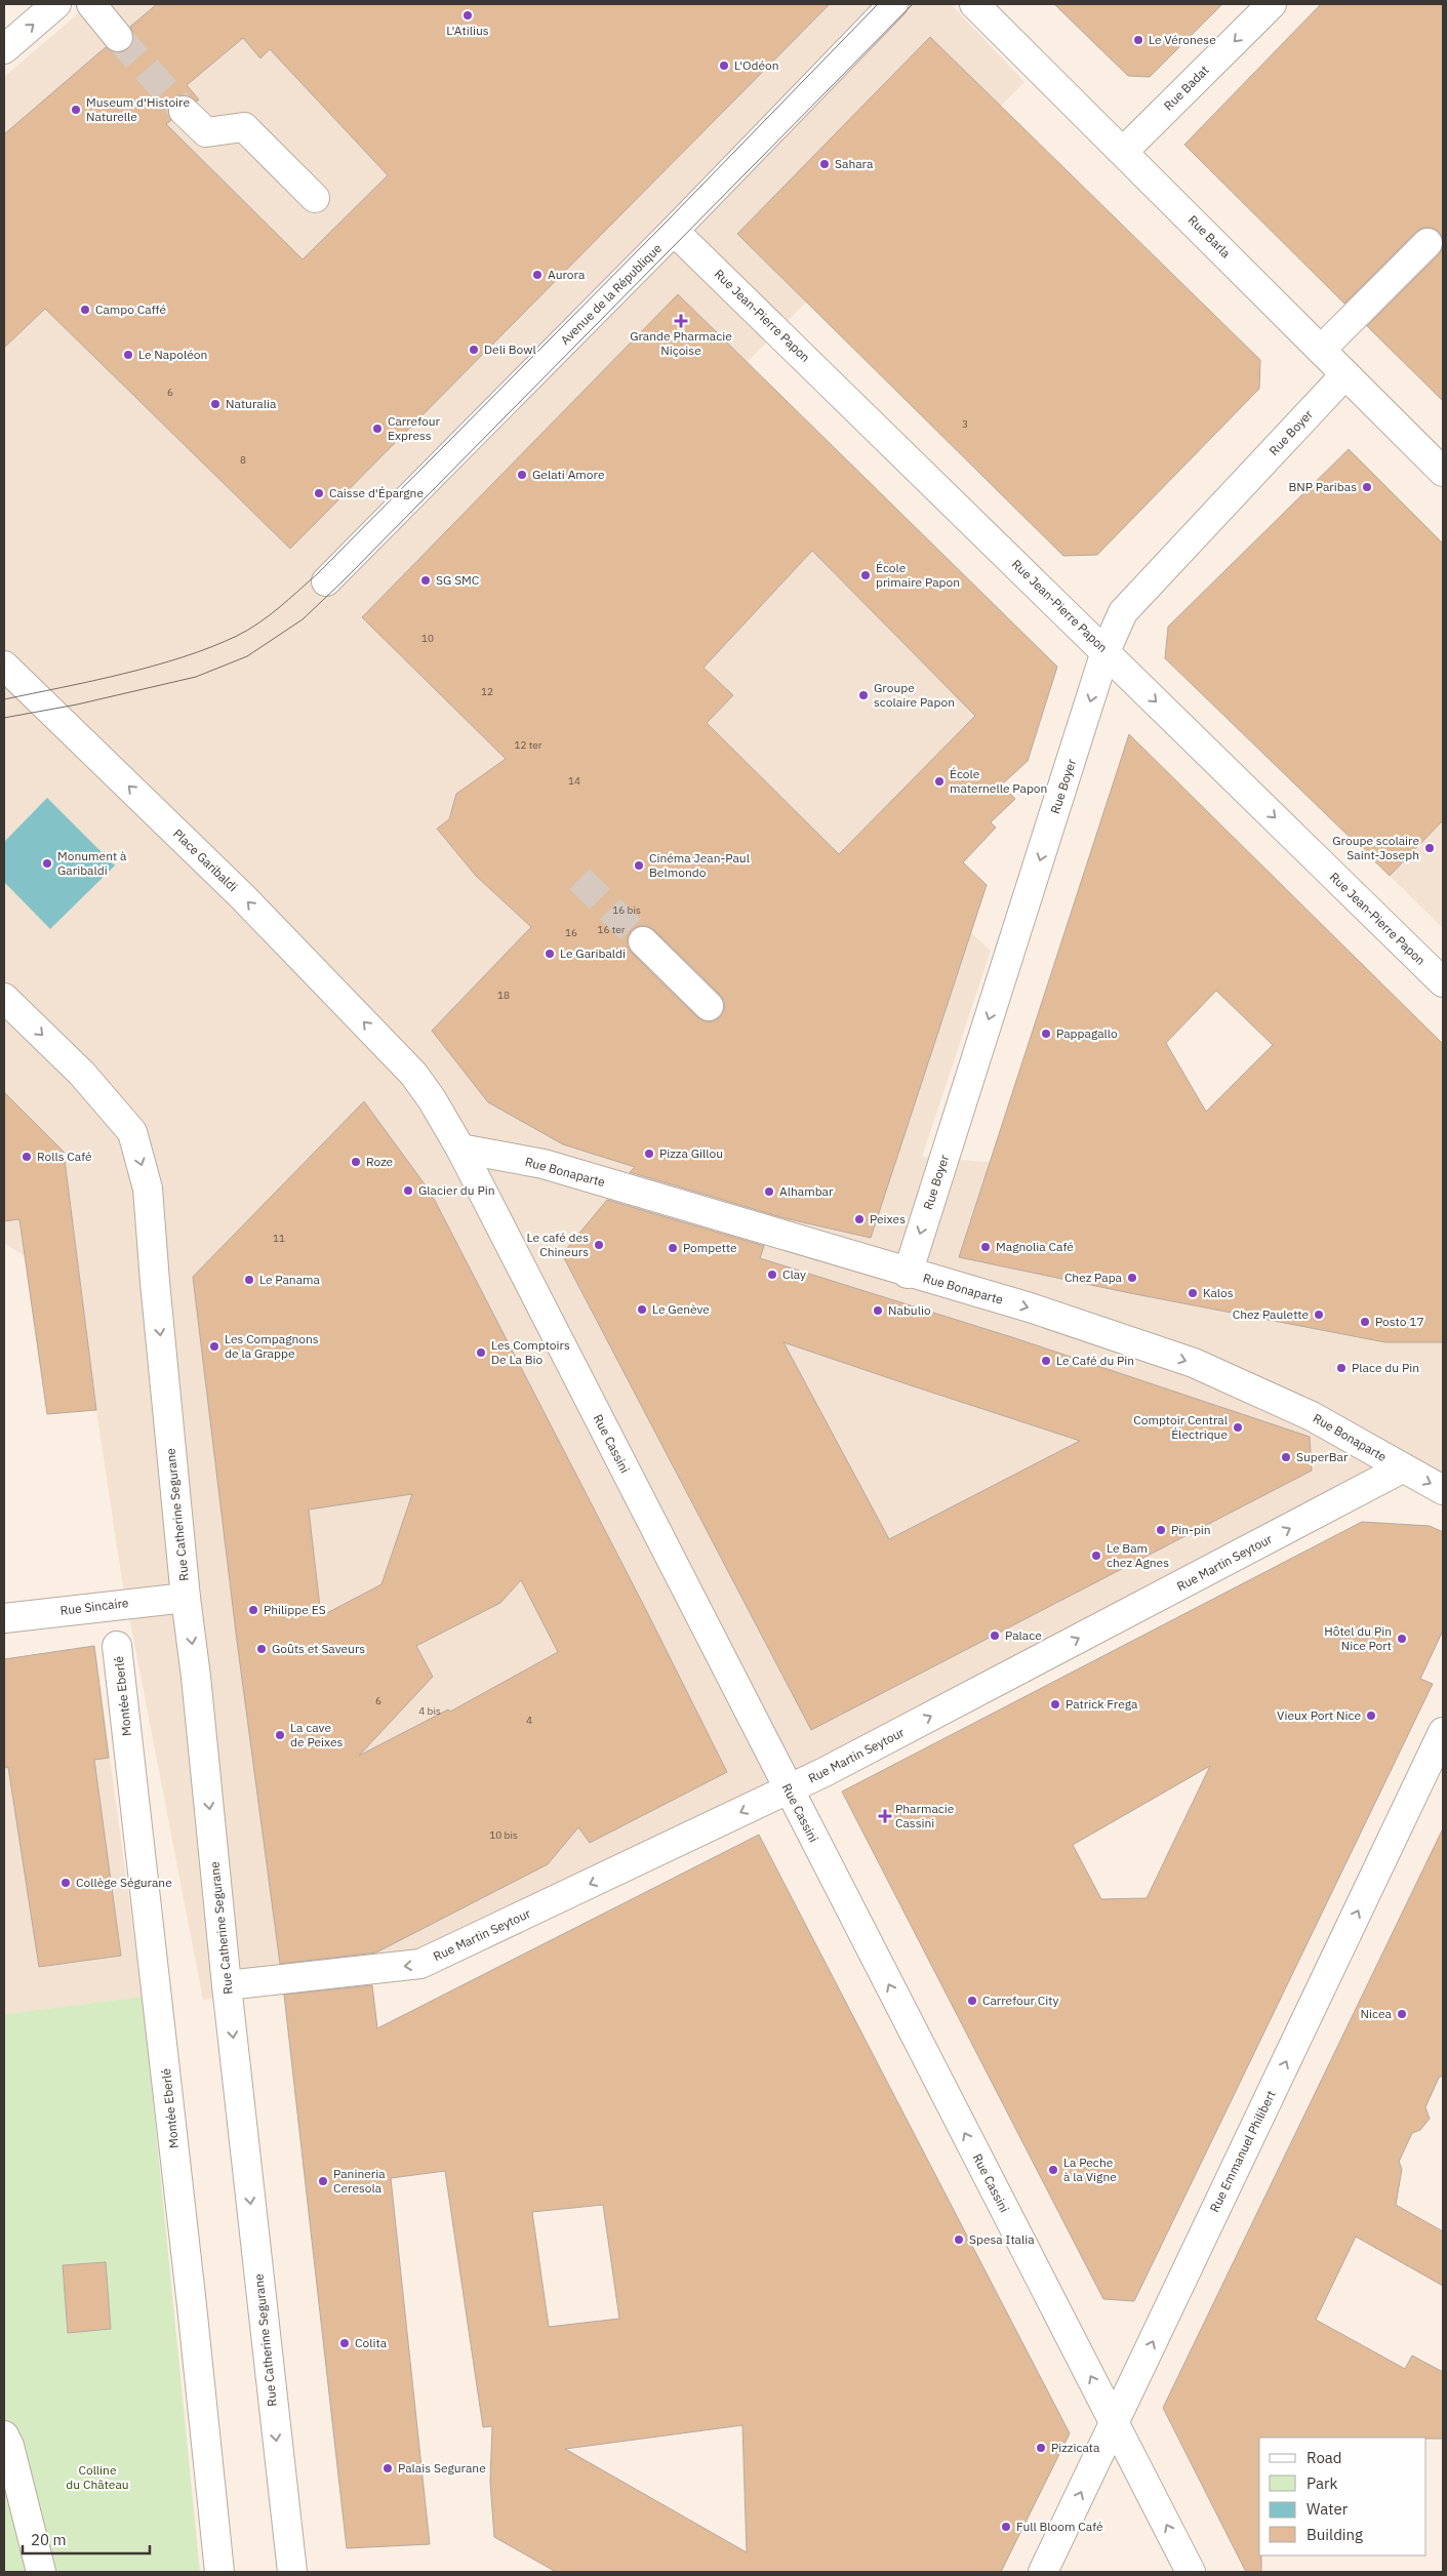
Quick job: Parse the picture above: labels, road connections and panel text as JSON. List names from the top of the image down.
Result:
{
  "streets": {
    "street": [
      "Rue Badat",
      "Rue Barla",
      "Avenue de la République",
      "Rue Jean-Pierre Papon",
      "Rue Boyer",
      "Place Garibaldi",
      "Rue Bonaparte",
      "Rue Cassini",
      "Rue Catherine Segurane",
      "Rue Martin Seytour",
      "Rue Sincaire",
      "Montée Eberlé",
      "Rue Emmanuel Philibert"
    ]
  },
  "crossings": [
    ["Rue Badat", "Rue Barla"],
    ["Rue Barla", "Rue Boyer"],
    ["Avenue de la République", "Rue Jean-Pierre Papon"],
    ["Rue Jean-Pierre Papon", "Rue Boyer"],
    ["Rue Boyer", "Rue Bonaparte"],
    ["Place Garibaldi", "Rue Cassini"],
    ["Rue Bonaparte", "Rue Cassini"],
    ["Rue Bonaparte", "Rue Martin Seytour"],
    ["Rue Cassini", "Rue Martin Seytour"],
    ["Rue Cassini", "Rue Emmanuel Philibert"],
    ["Rue Catherine Segurane", "Rue Martin Seytour"],
    ["Rue Catherine Segurane", "Rue Sincaire"]
  ],
  "one_way": [
    "Rue Badat",
    "Rue Jean-Pierre Papon",
    "Rue Boyer",
    "Place Garibaldi",
    "Rue Bonaparte",
    "Rue Cassini",
    "Rue Catherine Segurane",
    "Rue Emmanuel Philibert"
  ],
  "parks": ["Colline du Château"],
  "places": {
    "other": [
      "L'Atilius",
      "Le Véronese",
      "L'Odéon",
      "Museum d'Histoire Naturelle",
      "Sahara",
      "Aurora",
      "Campo Caffé",
      "Deli Bowl",
      "Le Napoléon",
      "Naturalia",
      "Carrefour Express",
      "Gelati Amore",
      "BNP Paribas",
      "Caisse d'Épargne",
      "École primaire Papon",
      "SG SMC",
      "Groupe scolaire Papon",
      "École maternelle Papon",
      "Groupe scolaire Saint-Joseph",
      "Monument à Garibaldi",
      "Cinéma Jean-Paul Belmondo",
      "Le Garibaldi",
      "Pappagallo",
      "Pizza Gillou",
      "Rolls Café",
      "Roze",
      "Glacier du Pin",
      "Alhambar",
      "Peixes",
      "Le café des Chineurs",
      "Magnolia Café",
      "Pompette",
      "Clay",
      "Chez Papa",
      "Le Panama",
      "Kalos",
      "Le Genève",
      "Nabulio",
      "Chez Paulette",
      "Posto 17",
      "Les Compagnons de la Grappe",
      "Les Comptoirs De La Bio",
      "Le Café du Pin",
      "Place du Pin",
      "Comptoir Central Électrique",
      "SuperBar",
      "Pin-pin",
      "Le Bam chez Agnes",
      "Philippe ES",
      "Palace",
      "Hôtel du Pin Nice Port",
      "Goûts et Saveurs",
      "Patrick Frega",
      "Vieux Port Nice",
      "La cave de Peixes",
      "Collège Ségurane",
      "Carrefour City",
      "Nicea",
      "La Peche à la Vigne",
      "Panineria Ceresola",
      "Spesa Italia",
      "Colita",
      "Pizzicata",
      "Palais Segurane",
      "Full Bloom Café"
    ],
    "health": ["Grande Pharmacie Niçoise", "Pharmacie Cassini"]
  },
  "house_numbers": [
    "6",
    "3",
    "8",
    "10",
    "12",
    "12 ter",
    "14",
    "16 bis",
    "16 ter",
    "16",
    "18",
    "11",
    "6",
    "4 bis",
    "4",
    "10 bis"
  ],
  "legend": [
    "Road",
    "Park",
    "Water",
    "Building"
  ],
  "scale_bar": "20 m"
}
